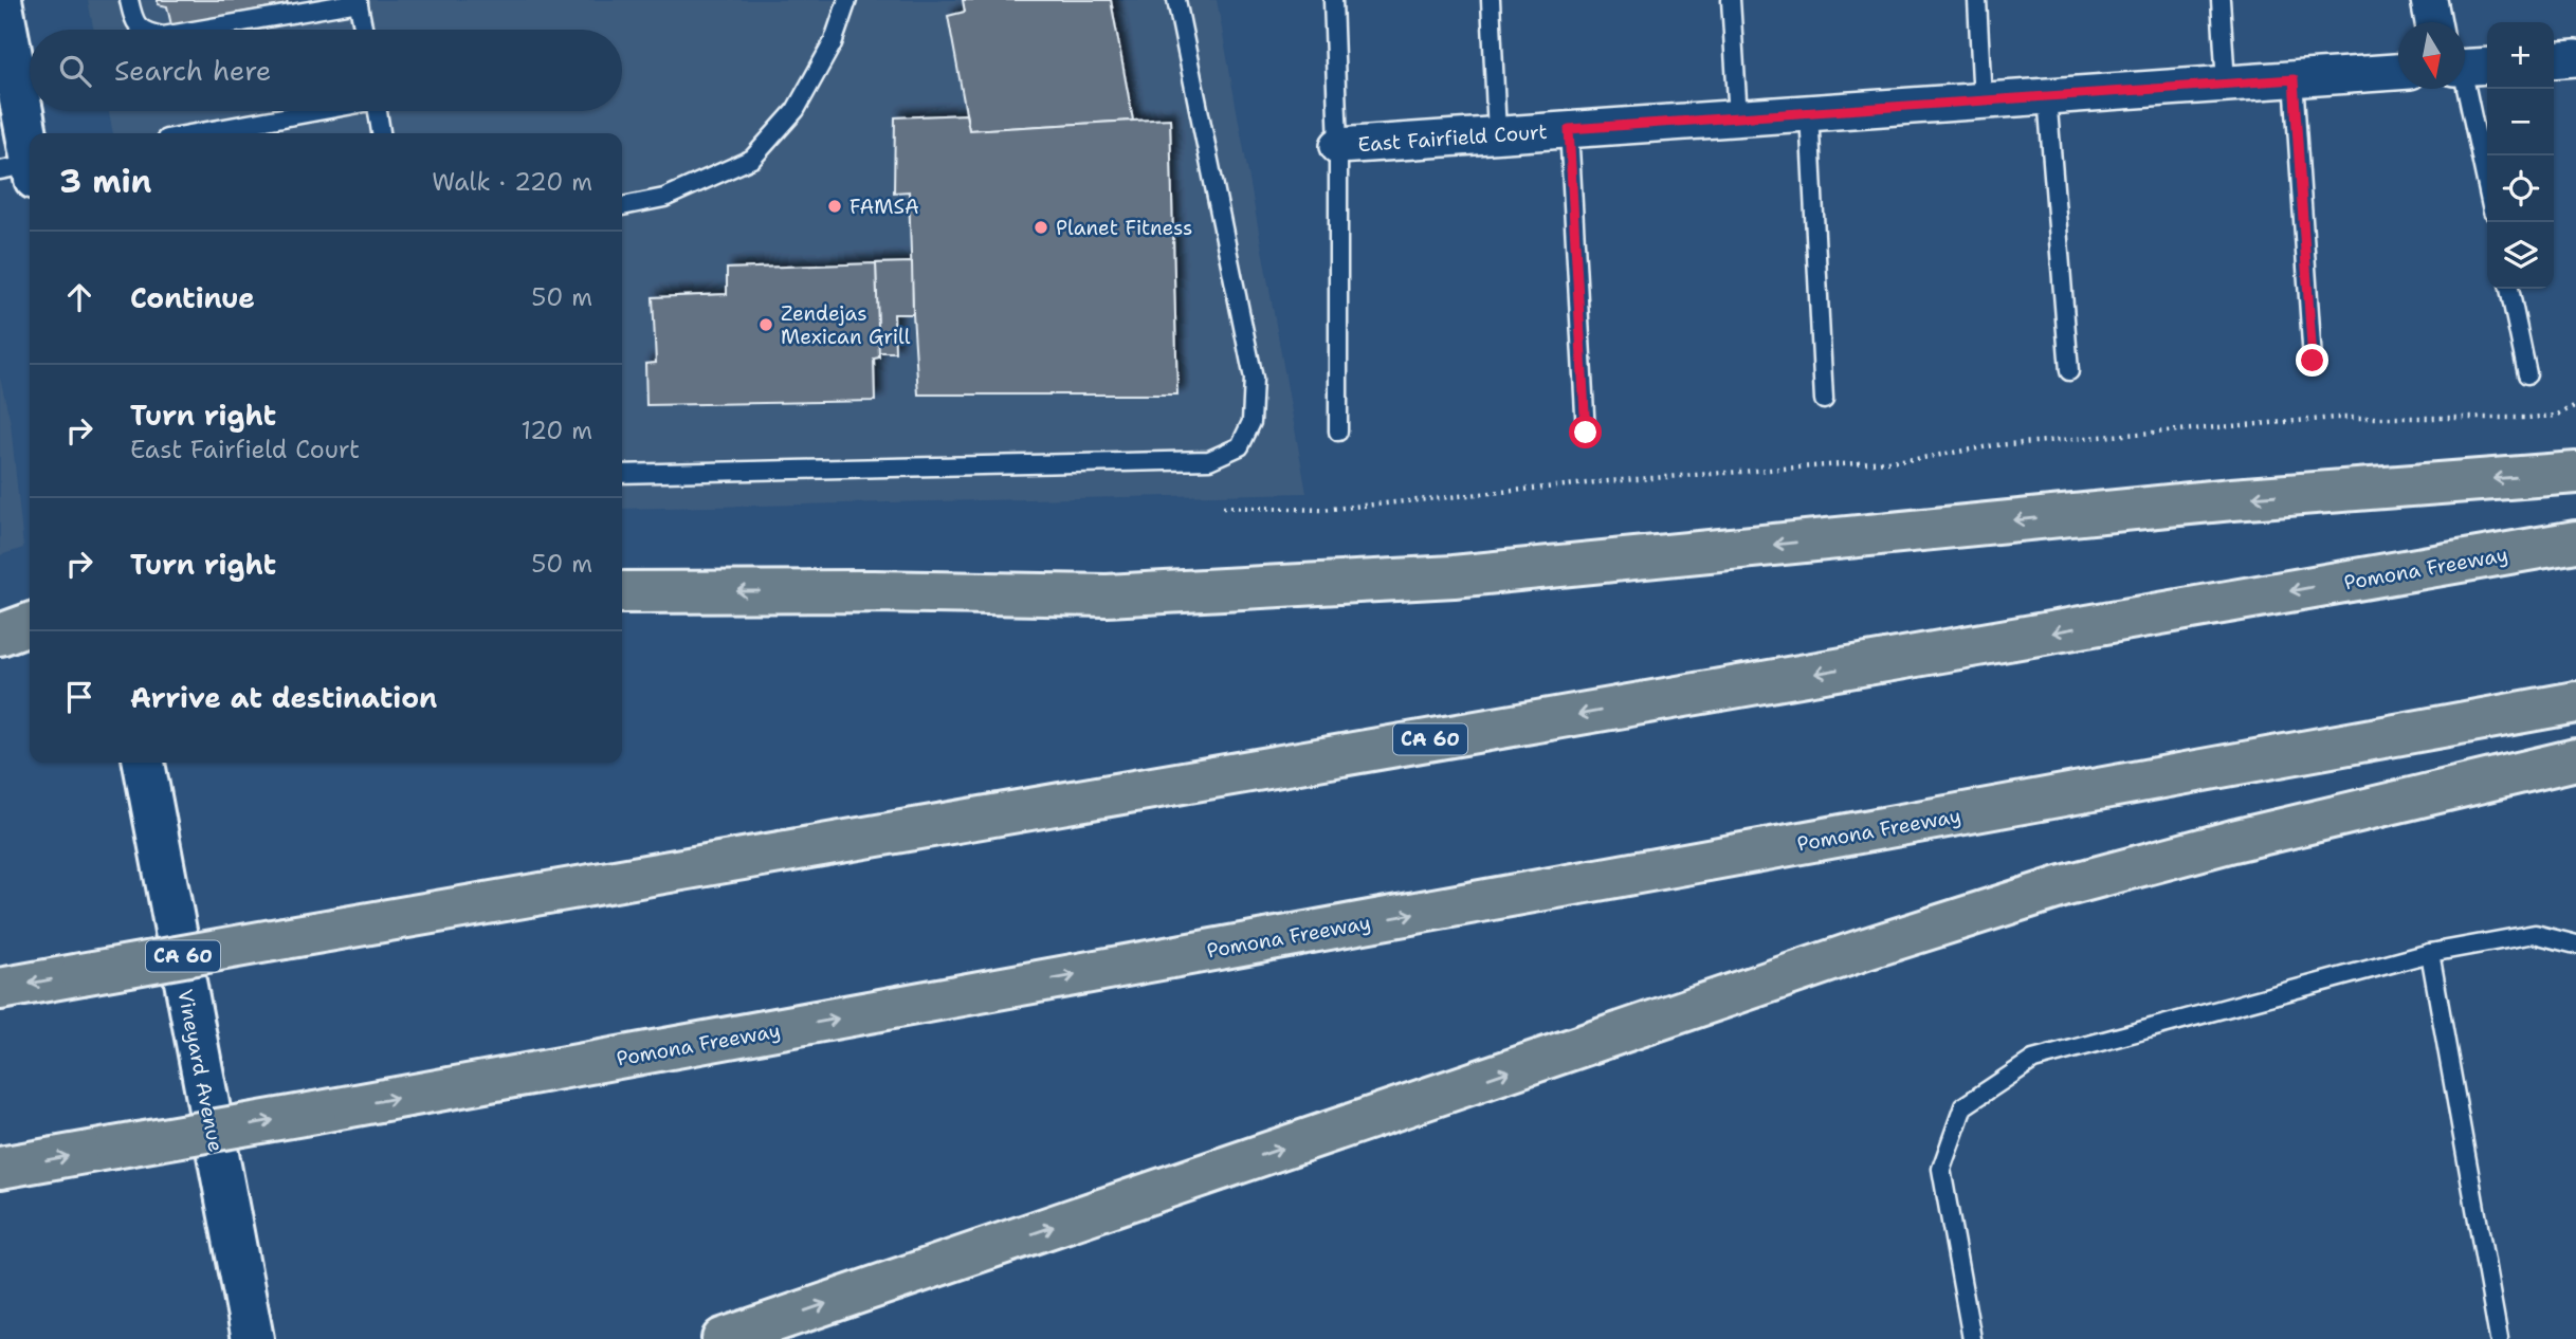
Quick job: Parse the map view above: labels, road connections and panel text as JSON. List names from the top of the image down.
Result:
{
  "streets": {
    "highway": ["Pomona Freeway", "CA 60"],
    "main road": ["Vineyard Avenue"],
    "street": ["East Fairfield Court"]
  },
  "places": ["FAMSA", "Planet Fitness", "Zendejas Mexican Grill"],
  "north": "bottom",
  "page": {
    "map_buttons": ["+", "−"],
    "search": "Search here",
    "heading": ["3 min", "Walk · 220 m"],
    "list": [
      ["Continue", "50 m"],
      ["Turn right", "East Fairfield Court", "120 m"],
      ["Turn right", "50 m"],
      "Arrive at destination"
    ]
  }
}
